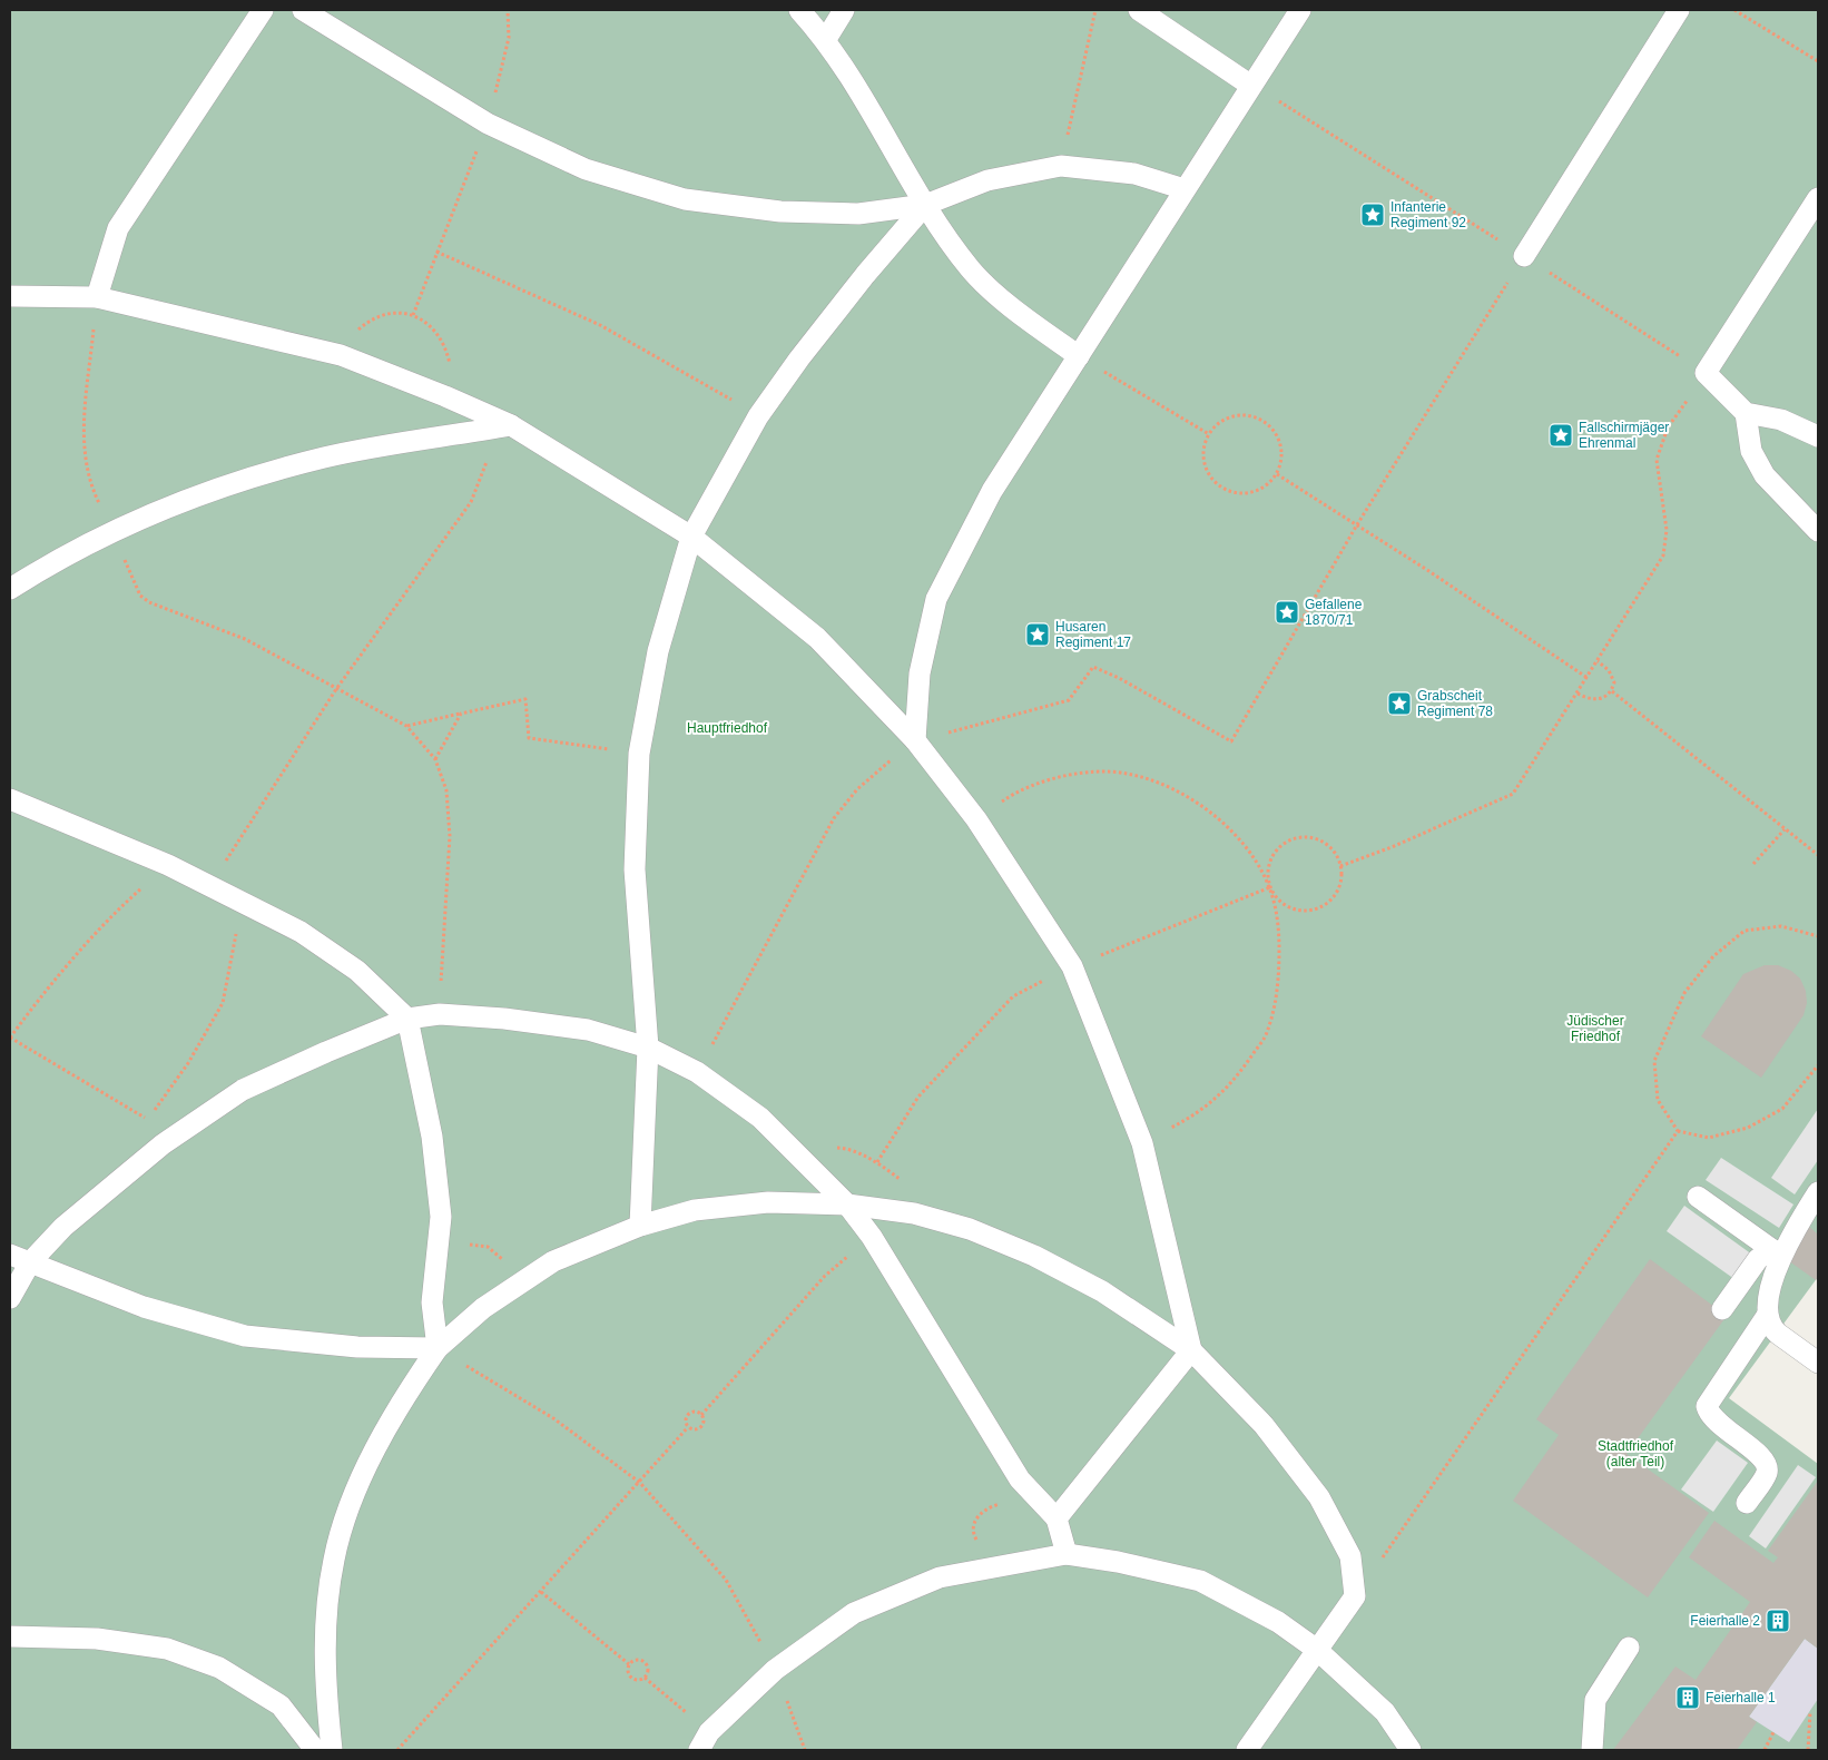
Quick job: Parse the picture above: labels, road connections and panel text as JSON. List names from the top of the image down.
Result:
{
  "parks": ["Hauptfriedhof", "Jüdischer Friedhof", "Stadtfriedhof (alter Teil)"],
  "places": {
    "place": [
      "Infanterie Regiment 92",
      "Fallschirmjäger Ehrenmal",
      "Gefallene 1870/71",
      "Husaren Regiment 17",
      "Grabscheit Regiment 78"
    ],
    "building": ["Feierhalle 2", "Feierhalle 1"]
  }
}
